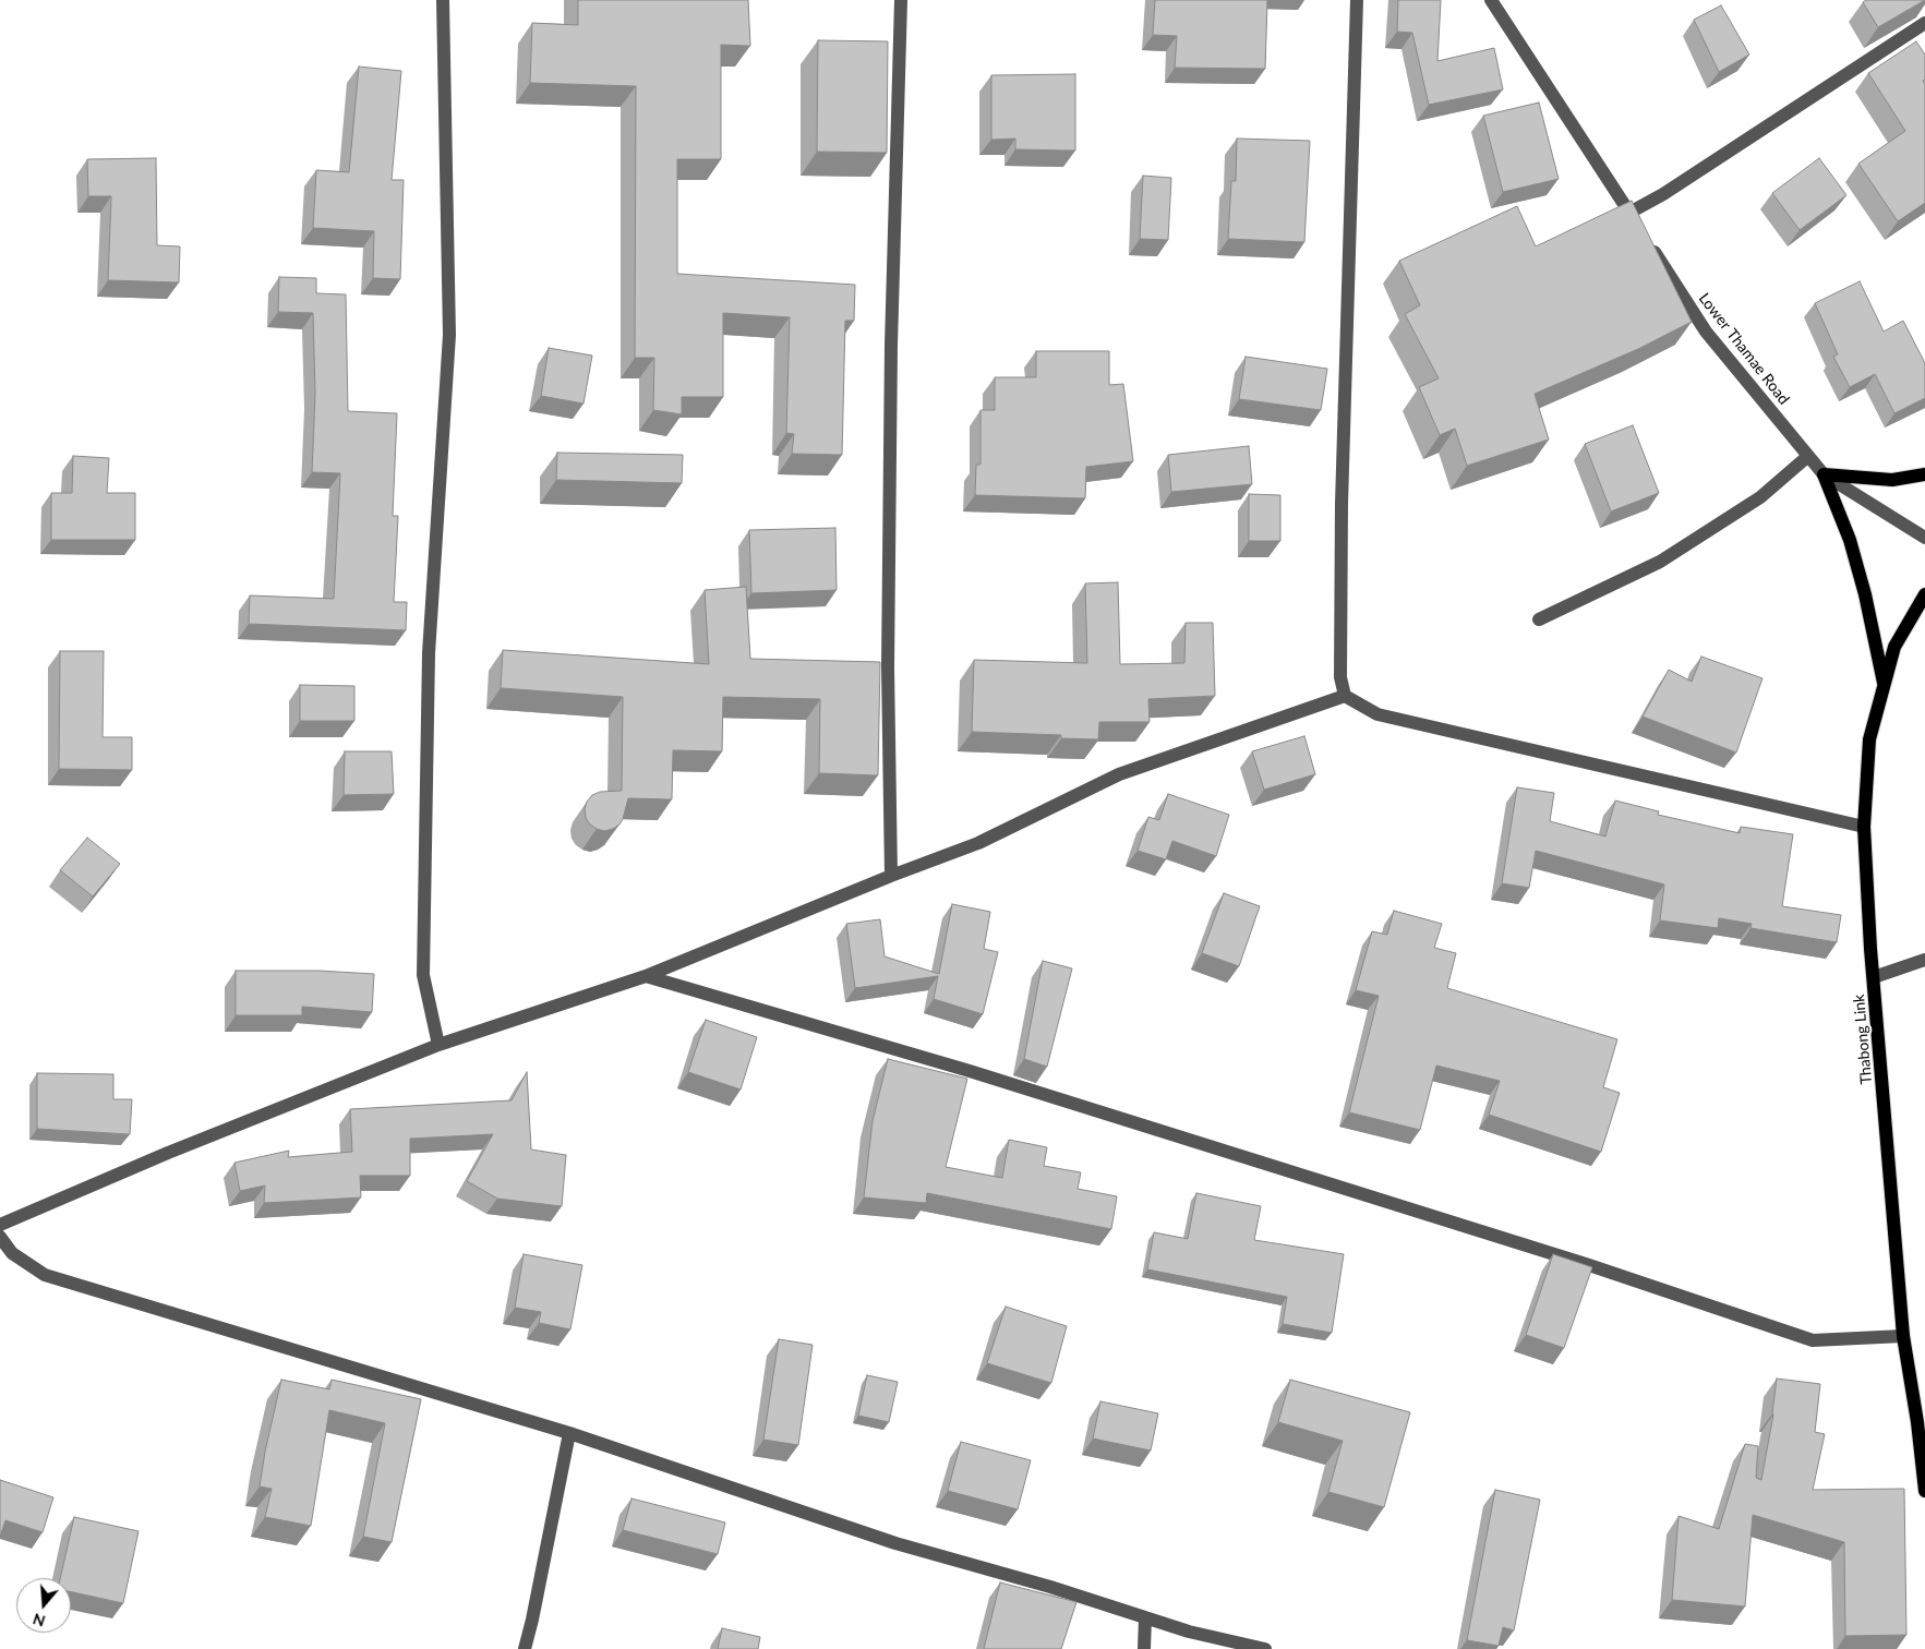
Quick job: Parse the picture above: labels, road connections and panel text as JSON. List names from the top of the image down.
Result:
{
  "streets": {
    "main road": ["Thabong Link"],
    "street": ["Lower Thamae Road"]
  },
  "north": "bottom"
}
